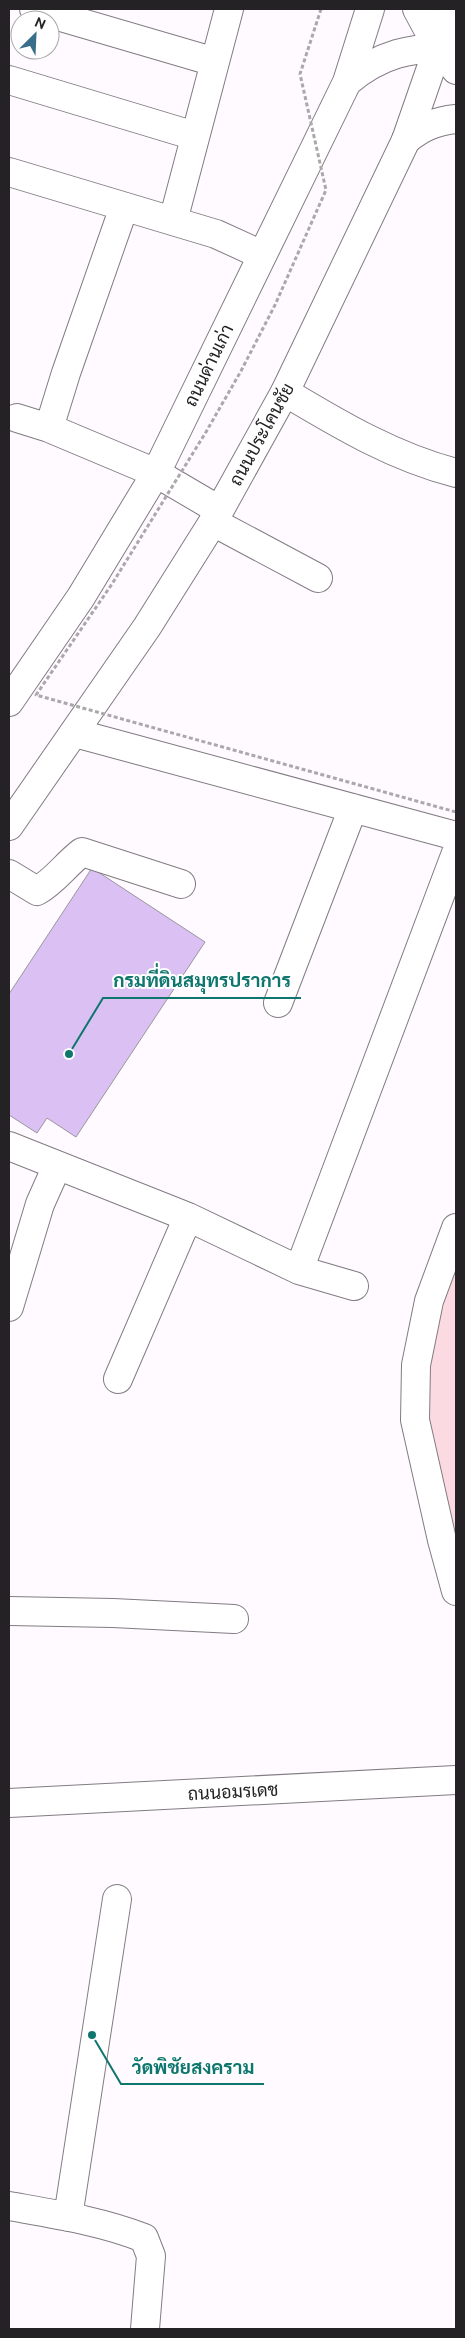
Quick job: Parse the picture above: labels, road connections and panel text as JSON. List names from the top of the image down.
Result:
{
  "streets": {
    "main road": ["ถนนด่านเก่า", "ถนนประโคนชัย", "ถนนอมรเดช"]
  },
  "places": ["กรมที่ดินสมุทรปราการ", "วัดพิชัยสงคราม"],
  "north": "top right"
}
